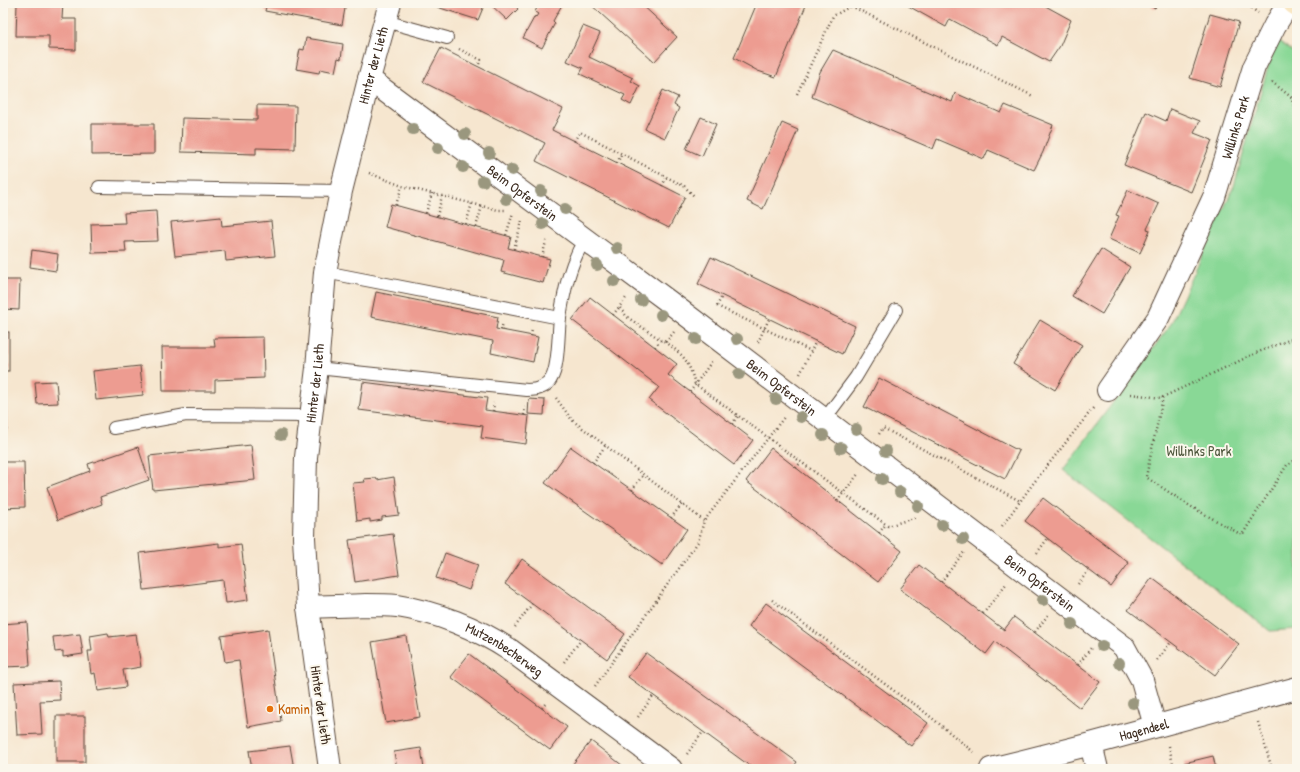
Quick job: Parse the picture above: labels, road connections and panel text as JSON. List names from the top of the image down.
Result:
{
  "streets": {
    "street": [
      "Hinter der Lieth",
      "Willinks Park",
      "Beim Opferstein",
      "Mutzenbecherweg",
      "Hagendeel"
    ]
  },
  "crossings": [
    ["Hinter der Lieth", "Beim Opferstein"],
    ["Hinter der Lieth", "Mutzenbecherweg"],
    ["Beim Opferstein", "Hagendeel"]
  ],
  "parks": ["Willinks Park"],
  "places": ["Kamin"]
}
